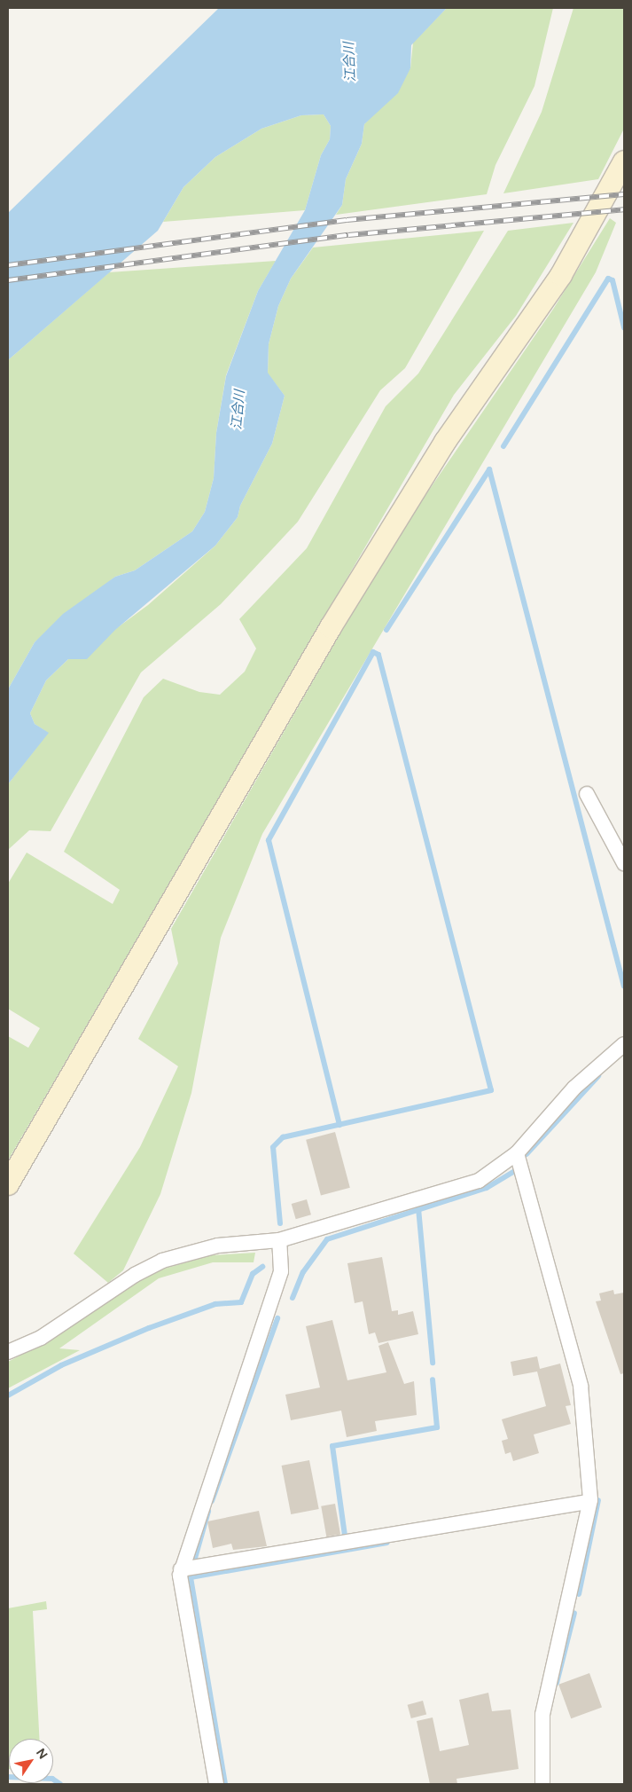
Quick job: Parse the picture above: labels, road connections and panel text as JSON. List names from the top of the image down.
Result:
{
  "water": ["江合川"],
  "north": "top right"
}
